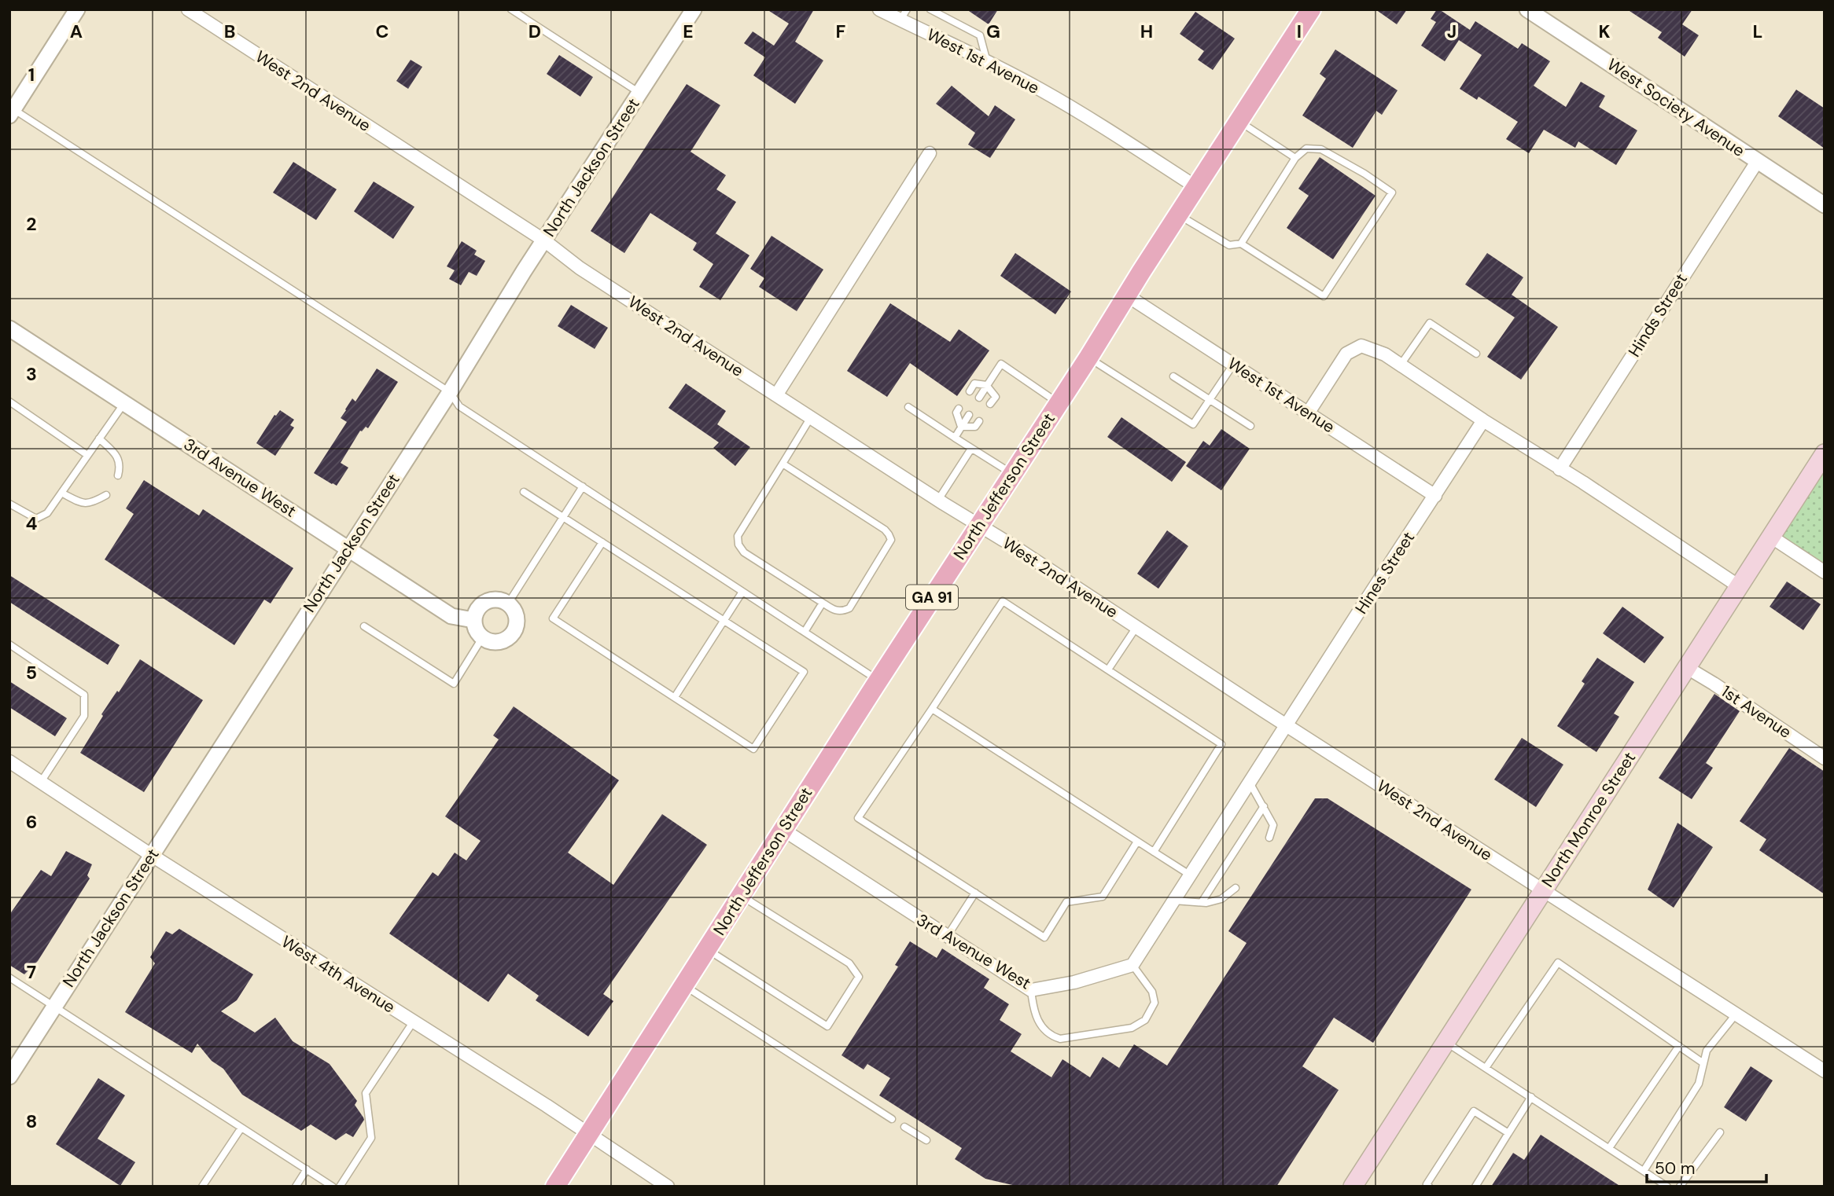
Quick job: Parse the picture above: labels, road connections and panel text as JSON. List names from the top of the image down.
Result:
{
  "streets": {
    "main road": ["North Jefferson Street", "GA 91", "North Monroe Street"],
    "street": [
      "West 1st Avenue",
      "West 2nd Avenue",
      "West Society Avenue",
      "North Jackson Street",
      "Hinds Street",
      "3rd Avenue West",
      "Hines Street",
      "1st Avenue",
      "West 4th Avenue"
    ]
  },
  "crossings": [
    ["West 1st Avenue", "North Jefferson Street"],
    ["West 1st Avenue", "Hines Street"],
    ["West 2nd Avenue", "North Jackson Street"],
    ["West 2nd Avenue", "North Jefferson Street"],
    ["West 2nd Avenue", "Hines Street"],
    ["West 2nd Avenue", "North Monroe Street"],
    ["West Society Avenue", "Hinds Street"],
    ["North Jackson Street", "3rd Avenue West"],
    ["North Jackson Street", "West 4th Avenue"],
    ["3rd Avenue West", "North Jefferson Street"],
    ["North Jefferson Street", "West 4th Avenue"],
    ["1st Avenue", "North Monroe Street"]
  ],
  "scale_bar": "50 m",
  "grid": {
    "columns": [
      "A",
      "B",
      "C",
      "D",
      "E",
      "F",
      "G",
      "H",
      "I",
      "J",
      "K",
      "L"
    ],
    "rows": [
      "1",
      "2",
      "3",
      "4",
      "5",
      "6",
      "7",
      "8"
    ]
  }
}
